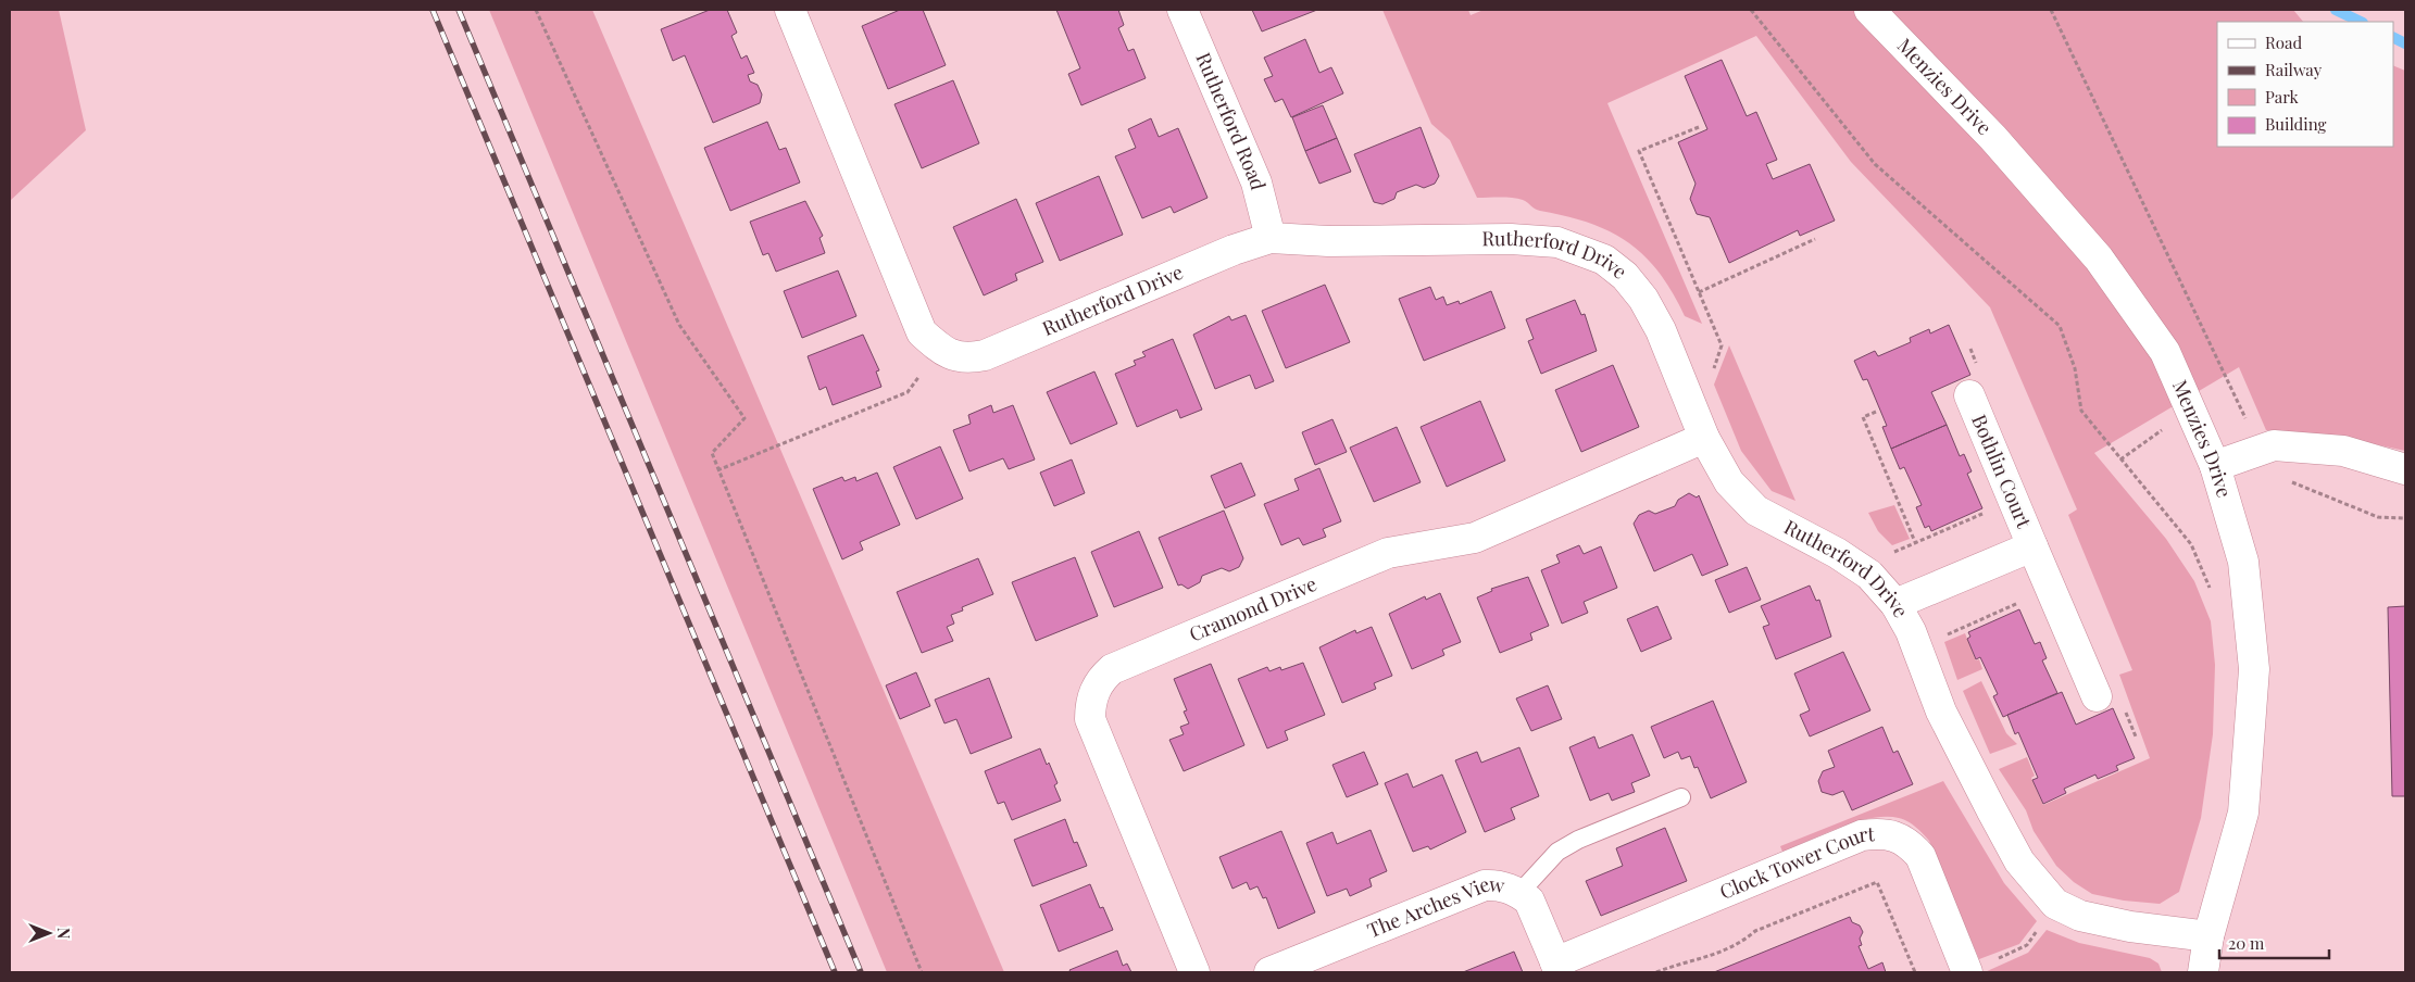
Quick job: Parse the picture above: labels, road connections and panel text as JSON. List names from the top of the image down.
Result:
{
  "streets": {
    "street": [
      "Menzies Drive",
      "Rutherford Road",
      "Rutherford Drive",
      "Bothlin Court",
      "Cramond Drive",
      "Clock Tower Court",
      "The Arches View"
    ]
  },
  "crossings": [
    ["Menzies Drive", "Rutherford Drive"],
    ["Rutherford Road", "Rutherford Drive"],
    ["Rutherford Drive", "Bothlin Court"],
    ["Rutherford Drive", "Cramond Drive"],
    ["Clock Tower Court", "The Arches View"]
  ],
  "legend": [
    "Road",
    "Railway",
    "Park",
    "Building"
  ],
  "scale_bar": "20 m",
  "north": "right"
}
